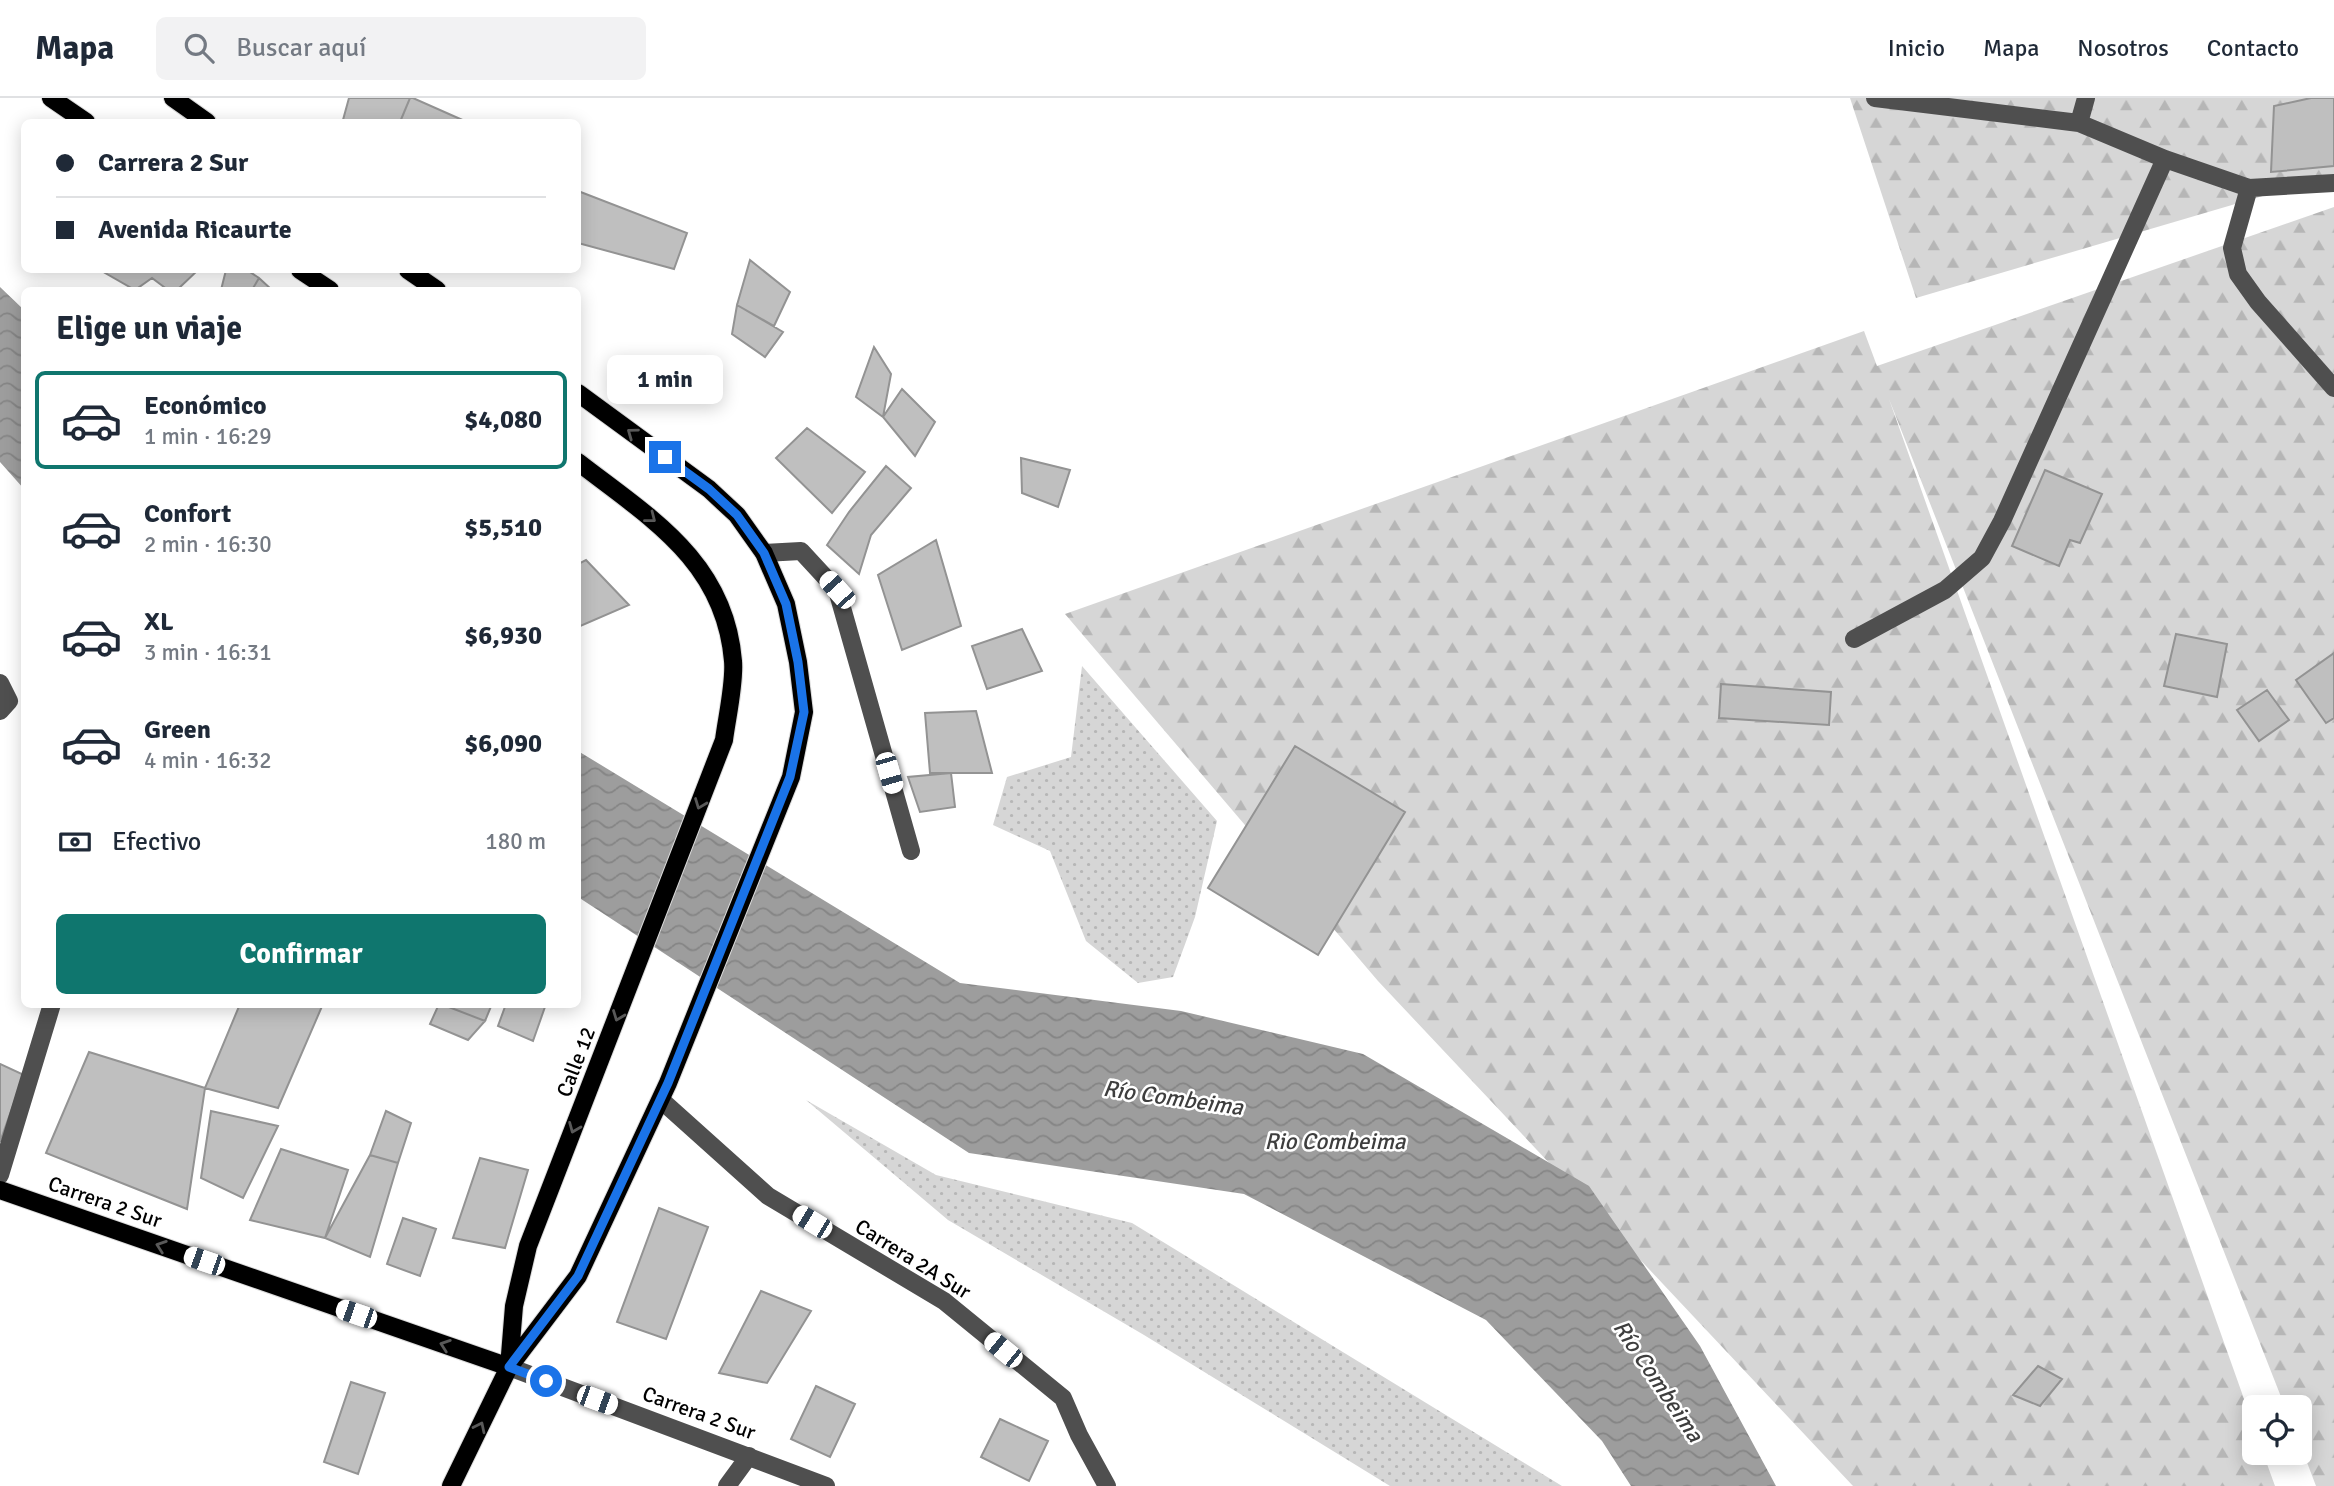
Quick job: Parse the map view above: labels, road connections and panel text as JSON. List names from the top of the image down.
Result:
{
  "streets": {
    "main road": ["Calle 12", "Carrera 2 Sur"],
    "street": ["Carrera 2A Sur"]
  },
  "crossings": [
    ["Calle 12", "Carrera 2 Sur"],
    ["Calle 12", "Carrera 2A Sur"]
  ],
  "one_way": ["Carrera 2 Sur"],
  "water": ["Río Combeima", "Rio Combeima"],
  "page": {
    "header": "Mapa",
    "search": "Buscar aquí",
    "nav": [
      "Inicio",
      "Mapa",
      "Nosotros",
      "Contacto"
    ],
    "banner": ["Carrera 2 Sur", "Avenida Ricaurte"],
    "heading": "Elige un viaje",
    "bubble": "1 min",
    "list": [
      {
        "name": "Económico",
        "note": "1 min · 16:29",
        "value": "$4,080"
      },
      {
        "name": "Confort",
        "note": "2 min · 16:30",
        "value": "$5,510"
      },
      {
        "name": "XL",
        "note": "3 min · 16:31",
        "value": "$6,930"
      },
      {
        "name": "Green",
        "note": "4 min · 16:32",
        "value": "$6,090"
      }
    ],
    "pay": ["Efectivo", "180 m"],
    "buttons": "Confirmar"
  }
}
